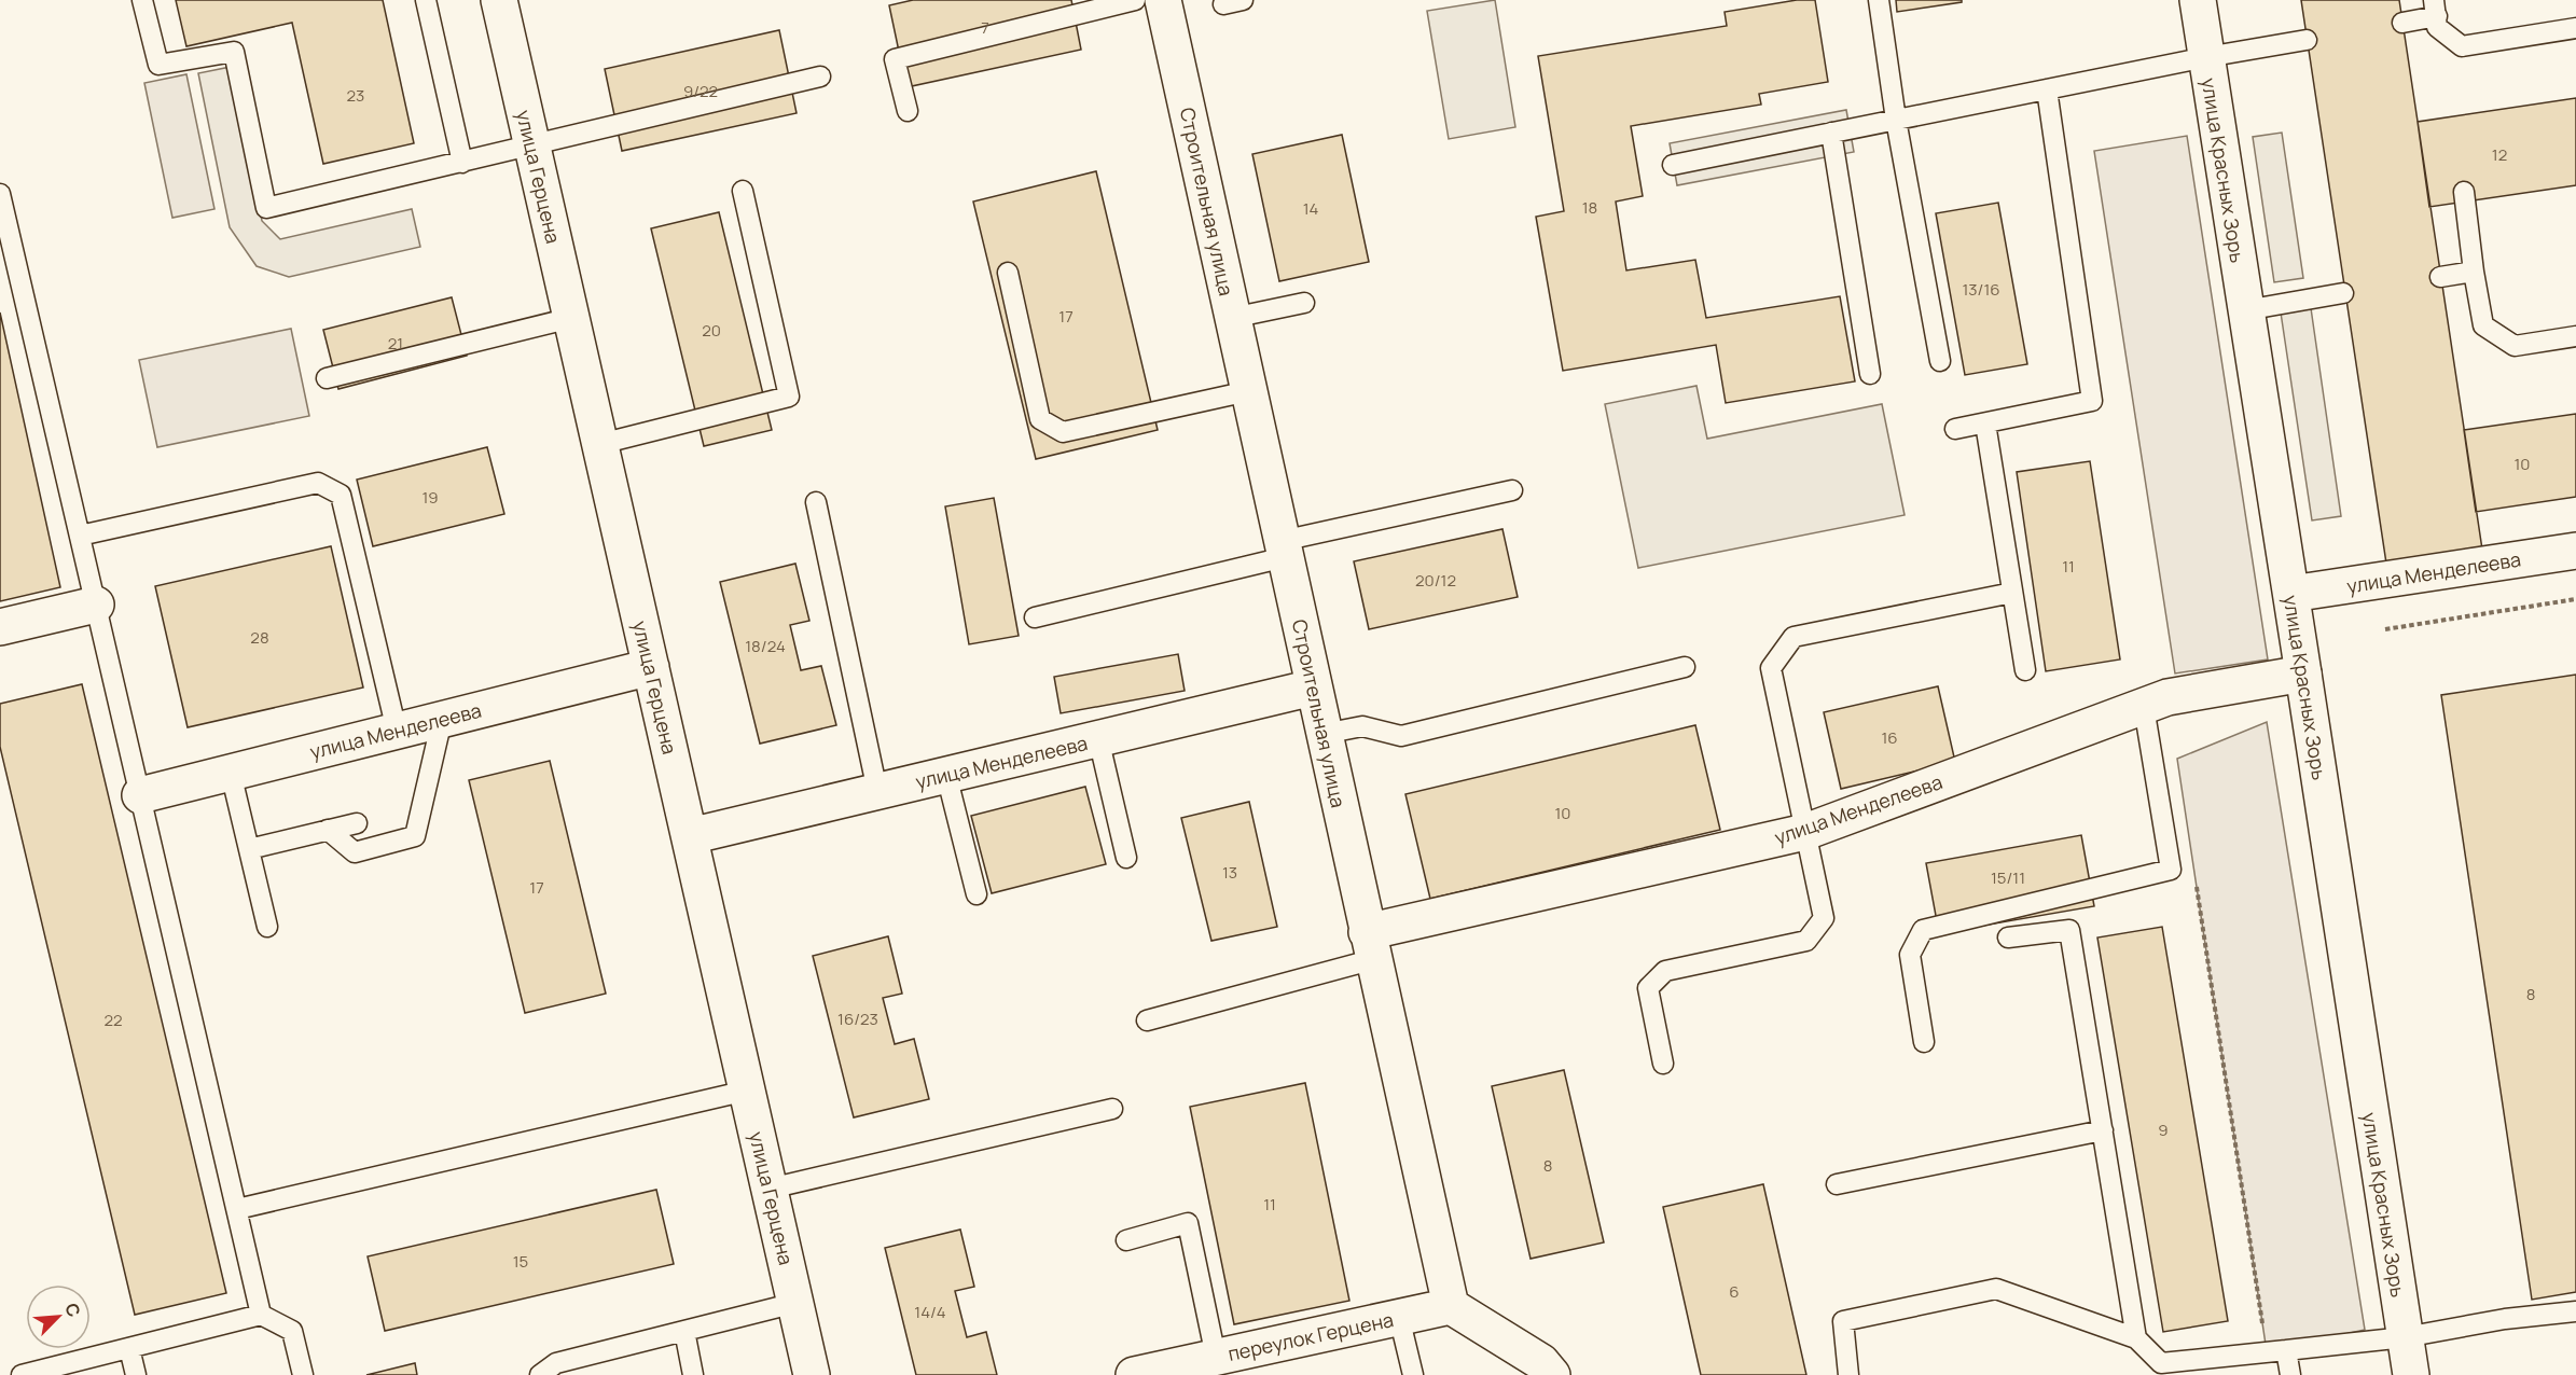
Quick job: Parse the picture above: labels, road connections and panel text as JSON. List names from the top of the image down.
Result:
{
  "streets": {
    "street": [
      "улица Красных Зорь",
      "улица Герцена",
      "Строительная улица",
      "улица Менделеева",
      "переулок Герцена"
    ]
  },
  "crossings": [
    ["улица Красных Зорь", "улица Менделеева"],
    ["улица Герцена", "улица Менделеева"],
    ["Строительная улица", "улица Менделеева"],
    ["Строительная улица", "переулок Герцена"]
  ],
  "house_numbers": [
    "7",
    "9/22",
    "23",
    "12",
    "18",
    "14",
    "13/16",
    "17",
    "20",
    "21",
    "10",
    "19",
    "11",
    "20/12",
    "28",
    "18/24",
    "16",
    "10",
    "13",
    "15/11",
    "17",
    "8",
    "16/23",
    "22",
    "9",
    "8",
    "11",
    "15",
    "6",
    "14/4"
  ],
  "north": "top right"
}
